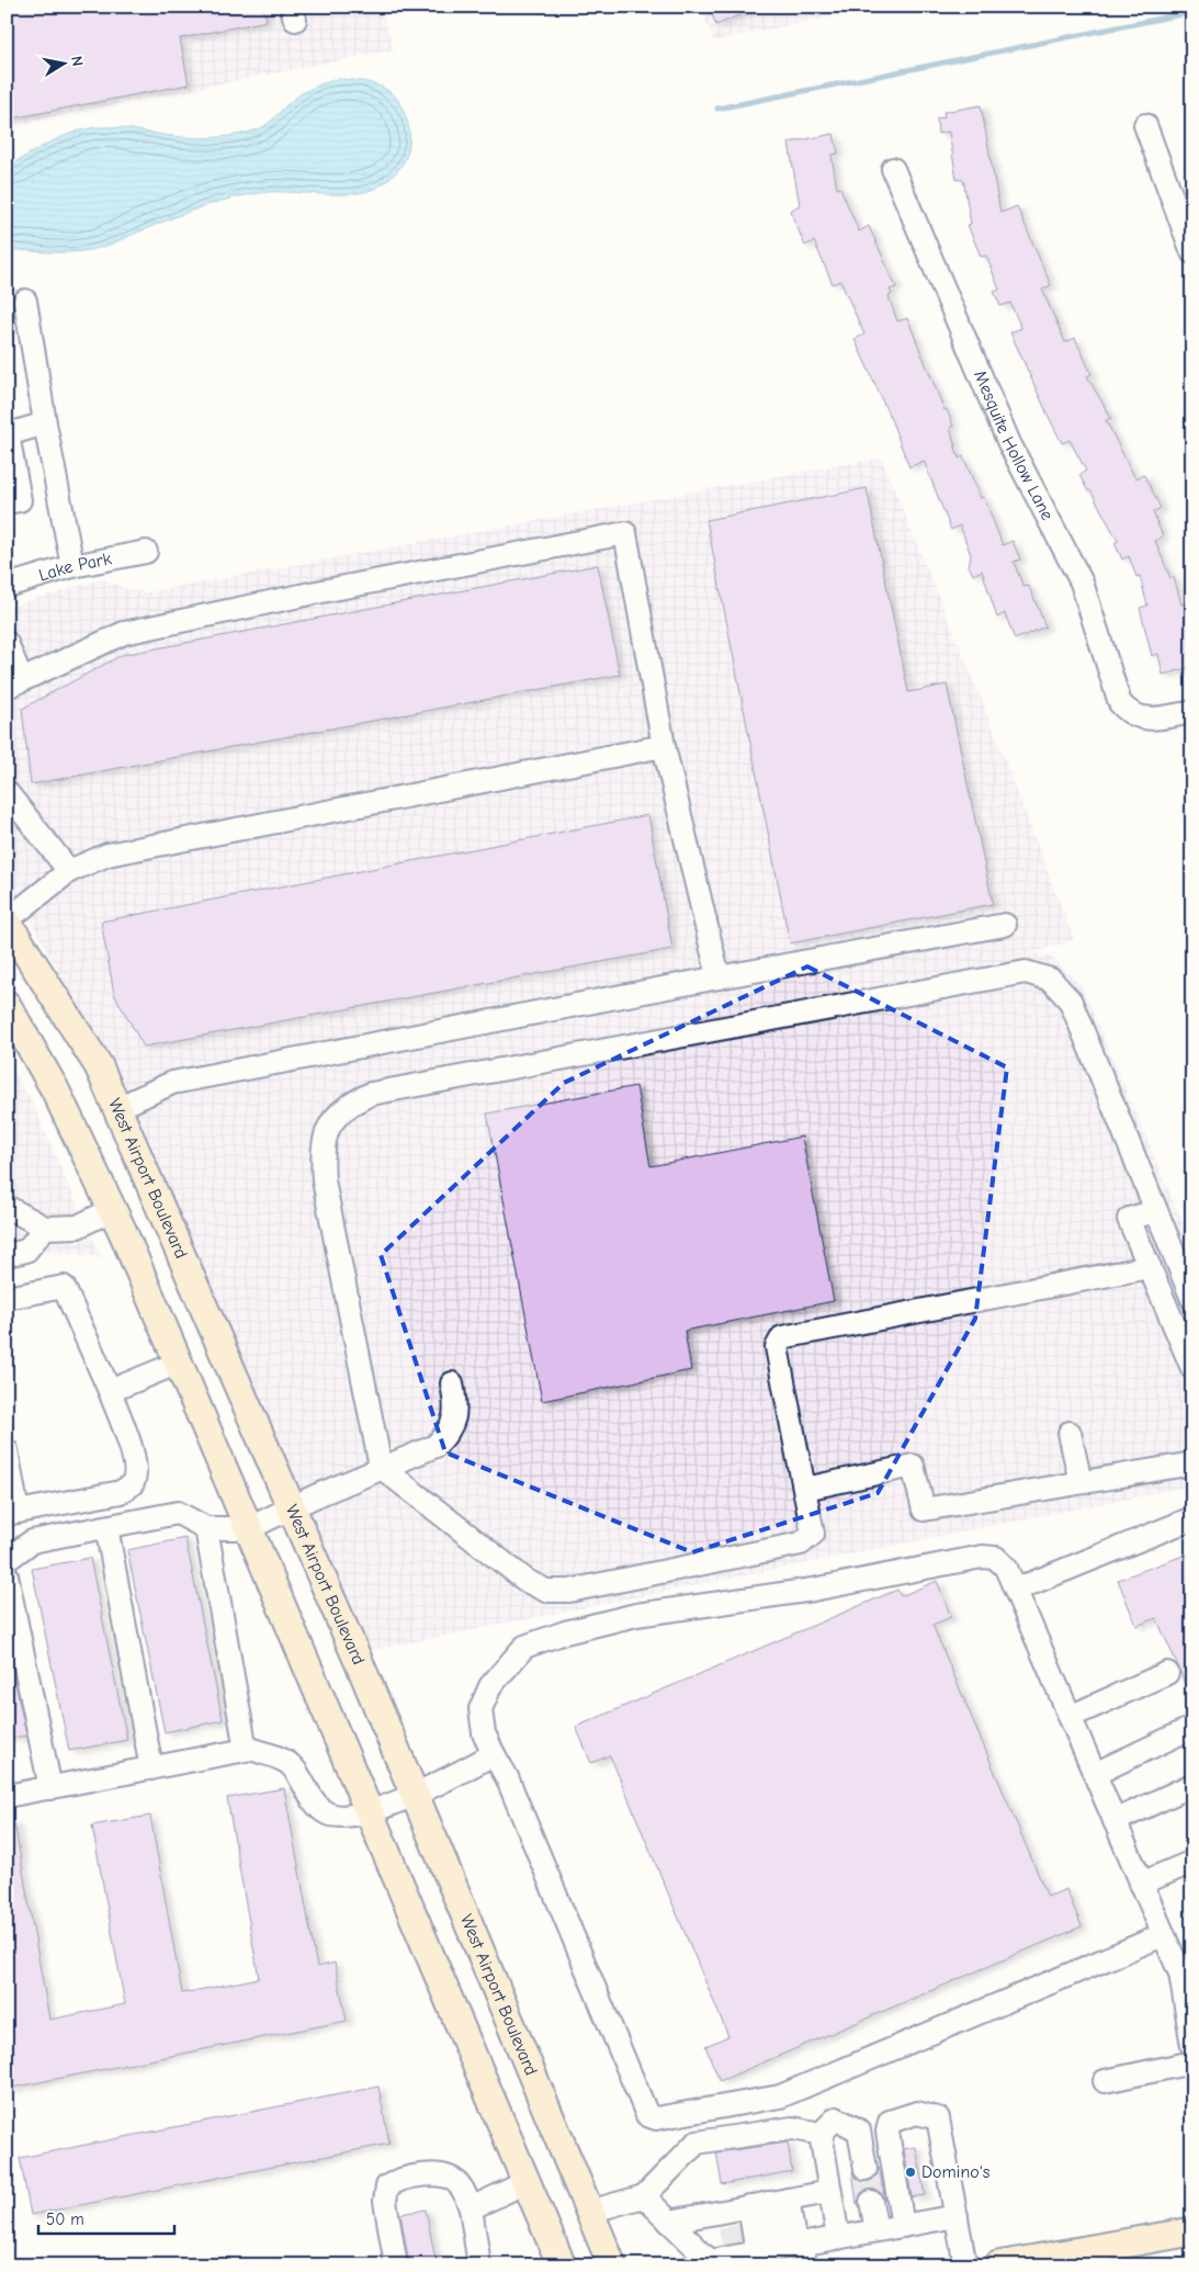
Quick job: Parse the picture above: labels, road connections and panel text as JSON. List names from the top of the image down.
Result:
{
  "streets": {
    "main road": ["West Airport Boulevard"],
    "street": ["Mesquite Hollow Lane", "Lake Park"]
  },
  "places": ["Domino's"],
  "scale_bar": "50 m",
  "north": "right"
}
